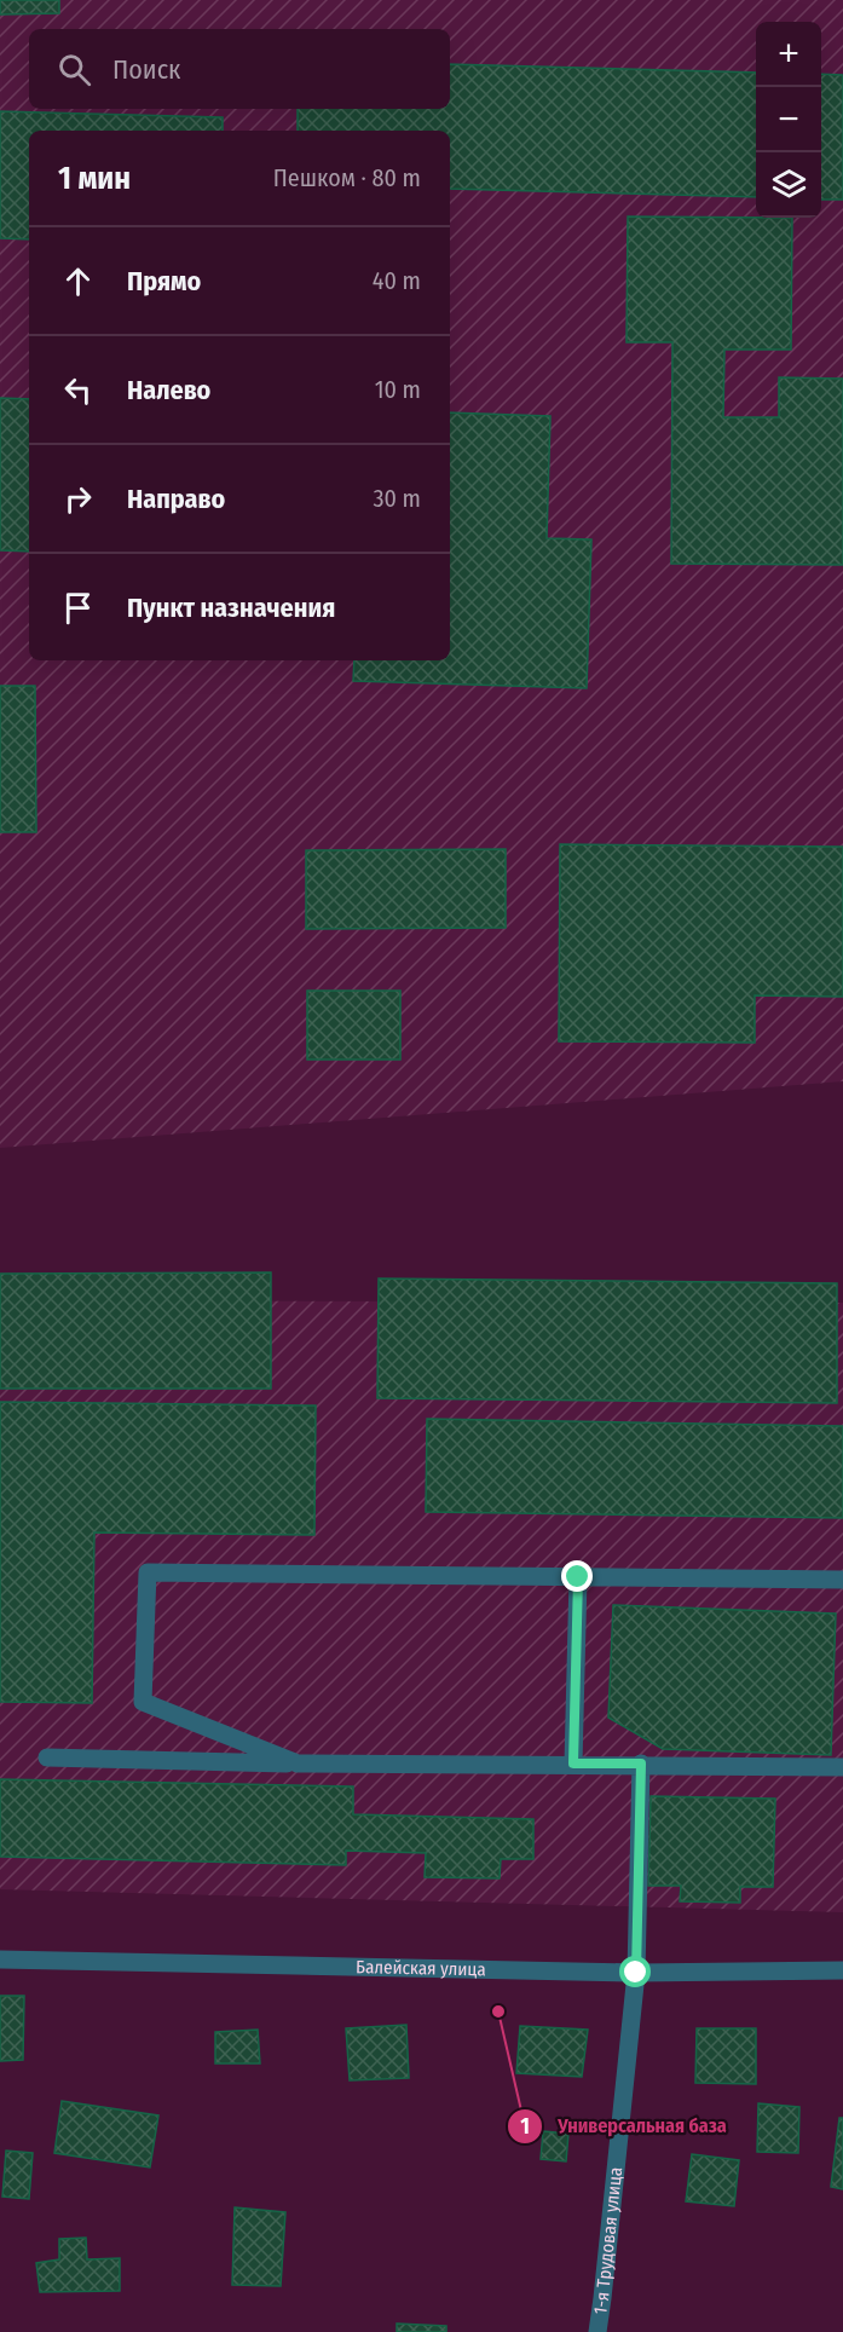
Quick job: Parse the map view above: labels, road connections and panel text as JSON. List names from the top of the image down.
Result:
{
  "streets": {
    "street": ["Балейская улица", "1-я Трудовая улица"]
  },
  "crossings": [
    ["Балейская улица", "1-я Трудовая улица"]
  ],
  "places": ["Универсальная база"],
  "page": {
    "map_buttons": ["+", "−"],
    "search": "Поиск",
    "heading": ["1 мин", "Пешком · 80 m"],
    "list": [
      ["Прямо", "40 m"],
      ["Налево", "10 m"],
      ["Направо", "30 m"],
      "Пункт назначения"
    ]
  }
}
